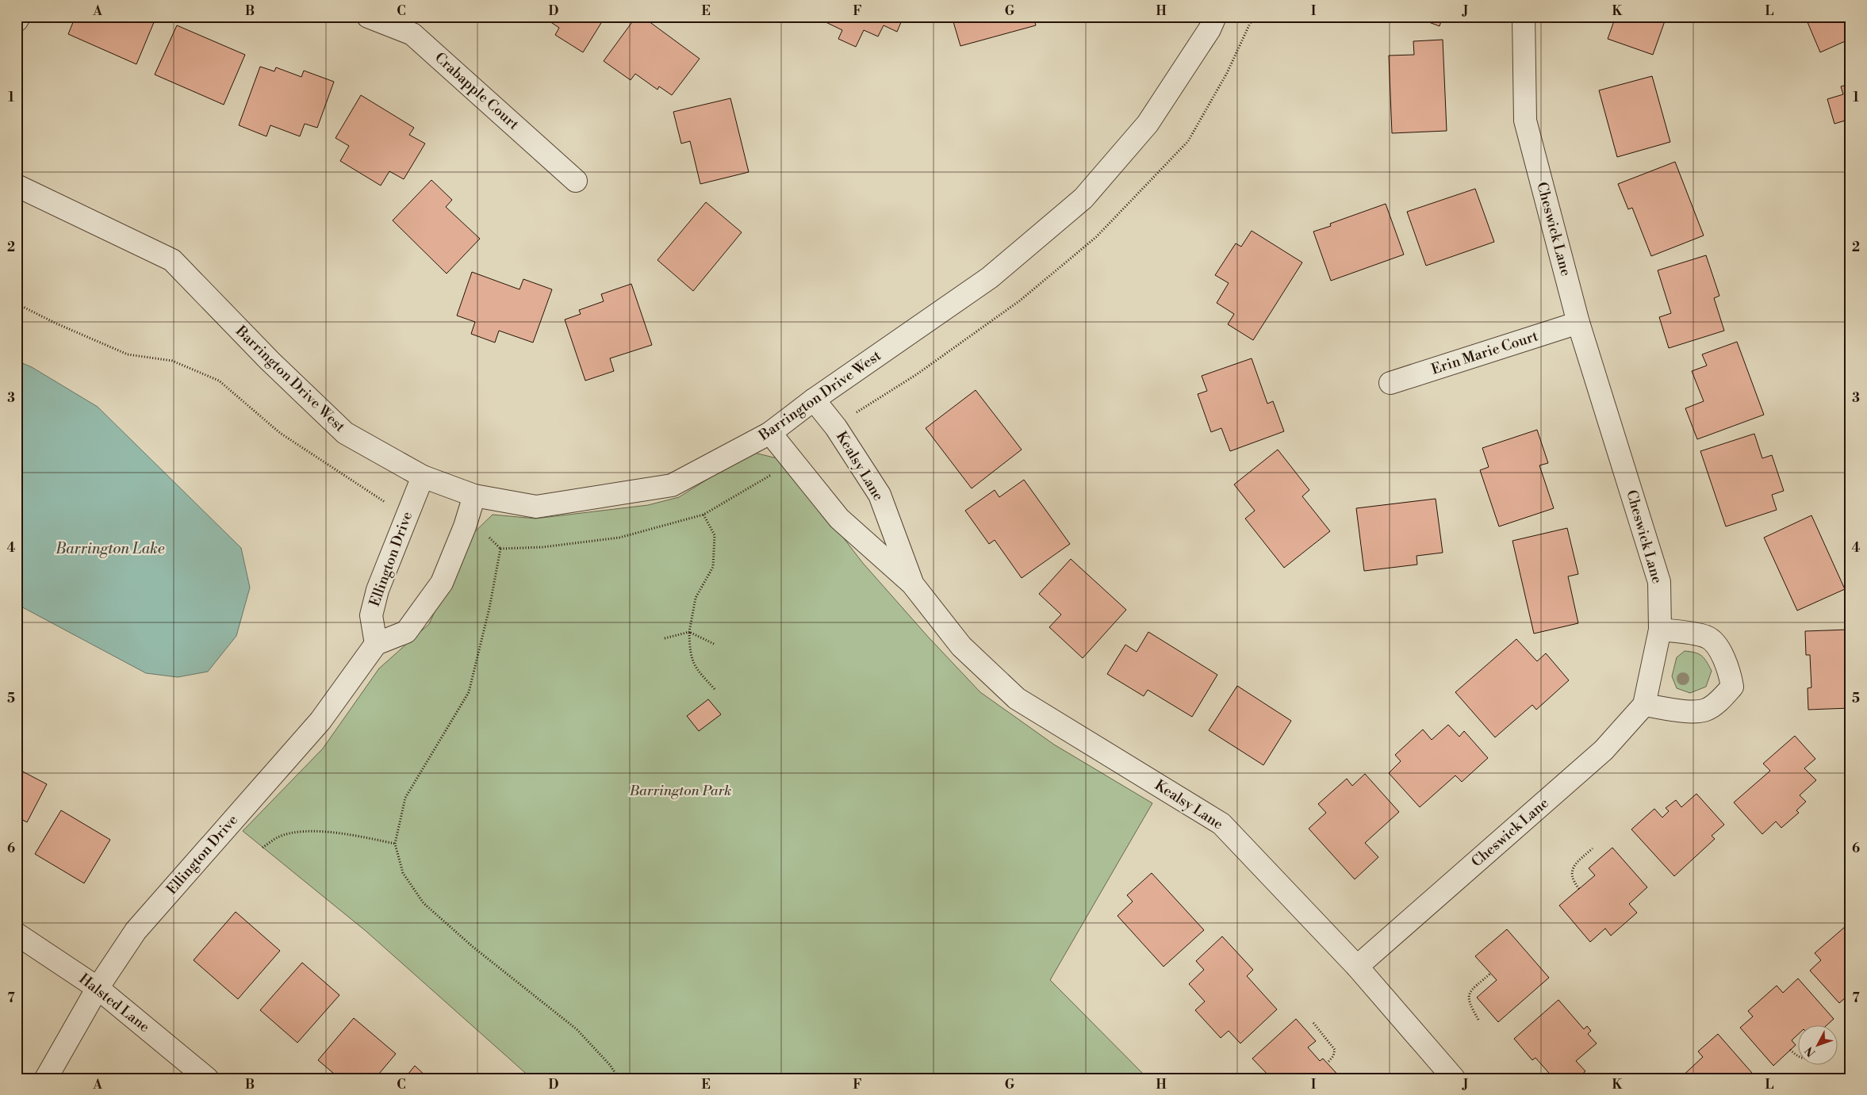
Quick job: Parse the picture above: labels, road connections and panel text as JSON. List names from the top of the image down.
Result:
{
  "streets": {
    "street": [
      "Crabapple Court",
      "Cheswick Lane",
      "Erin Marie Court",
      "Barrington Drive West",
      "Kealsy Lane",
      "Ellington Drive",
      "Halsted Lane"
    ]
  },
  "crossings": [
    ["Cheswick Lane", "Erin Marie Court"],
    ["Cheswick Lane", "Kealsy Lane"],
    ["Barrington Drive West", "Kealsy Lane"],
    ["Barrington Drive West", "Ellington Drive"],
    ["Ellington Drive", "Halsted Lane"]
  ],
  "water": ["Barrington Lake"],
  "parks": ["Barrington Park"],
  "north": "bottom left",
  "grid": {
    "columns": [
      "A",
      "B",
      "C",
      "D",
      "E",
      "F",
      "G",
      "H",
      "I",
      "J",
      "K",
      "L"
    ],
    "rows": [
      "1",
      "2",
      "3",
      "4",
      "5",
      "6",
      "7"
    ]
  }
}
